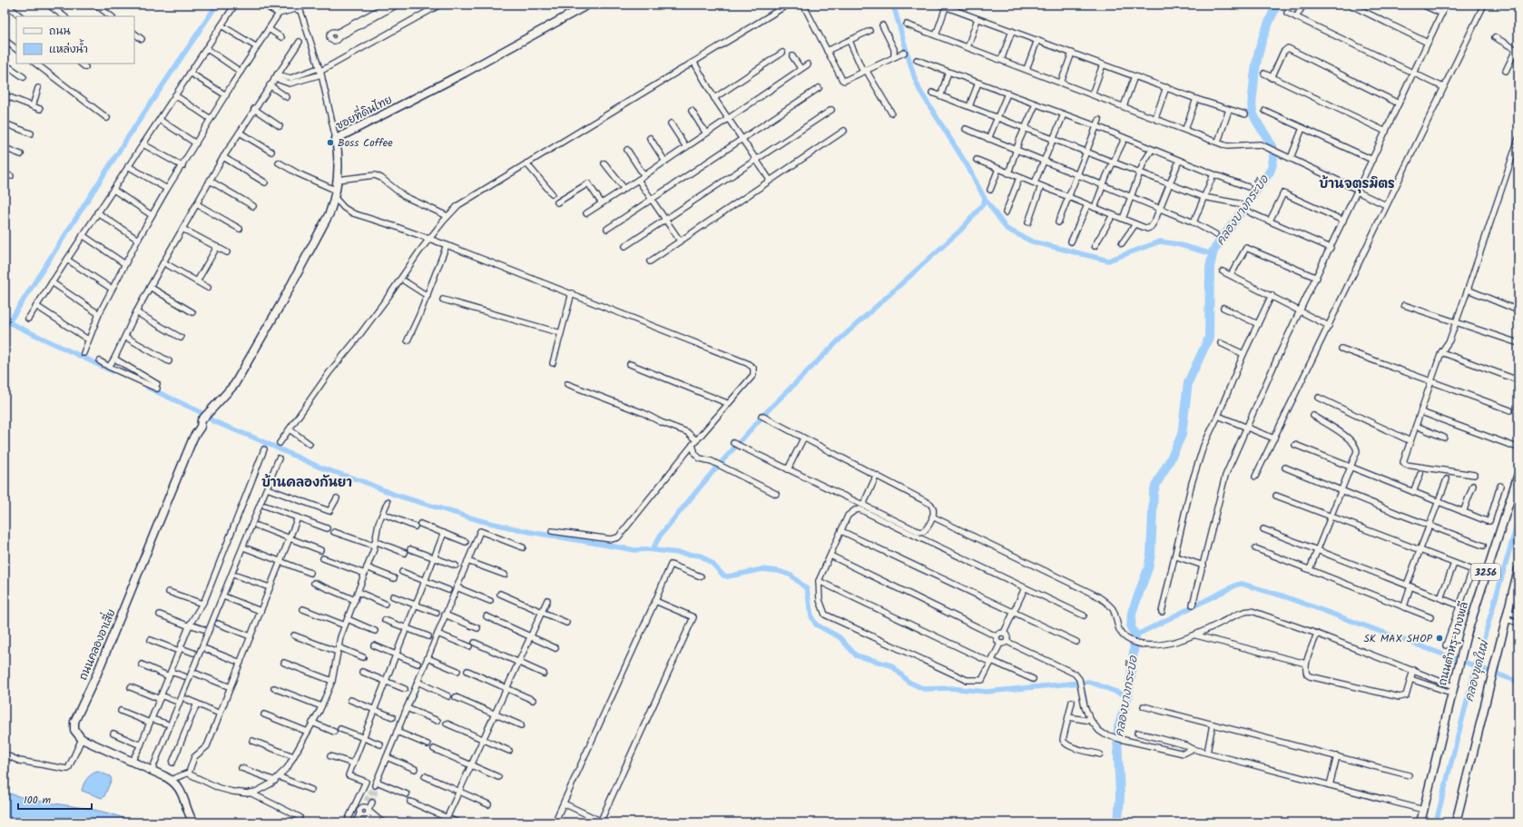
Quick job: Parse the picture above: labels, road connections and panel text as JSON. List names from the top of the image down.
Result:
{
  "streets": {
    "street": [
      "ซอยที่ดินไทย",
      "3256",
      "ถนนตำหรุ-บางพลี",
      "ถนนคลองอาเสี่ย"
    ]
  },
  "crossings": [
    ["ซอยที่ดินไทย", "ถนนคลองอาเสี่ย"]
  ],
  "districts": ["บ้านจตุรมิตร", "บ้านคลองกันยา"],
  "water": ["คลองบางกระบือ", "คลองขุดใหม่"],
  "places": ["Boss Coffee", "SK MAX SHOP"],
  "legend": ["ถนน", "แหล่งน้ำ"],
  "scale_bar": "100 m"
}
